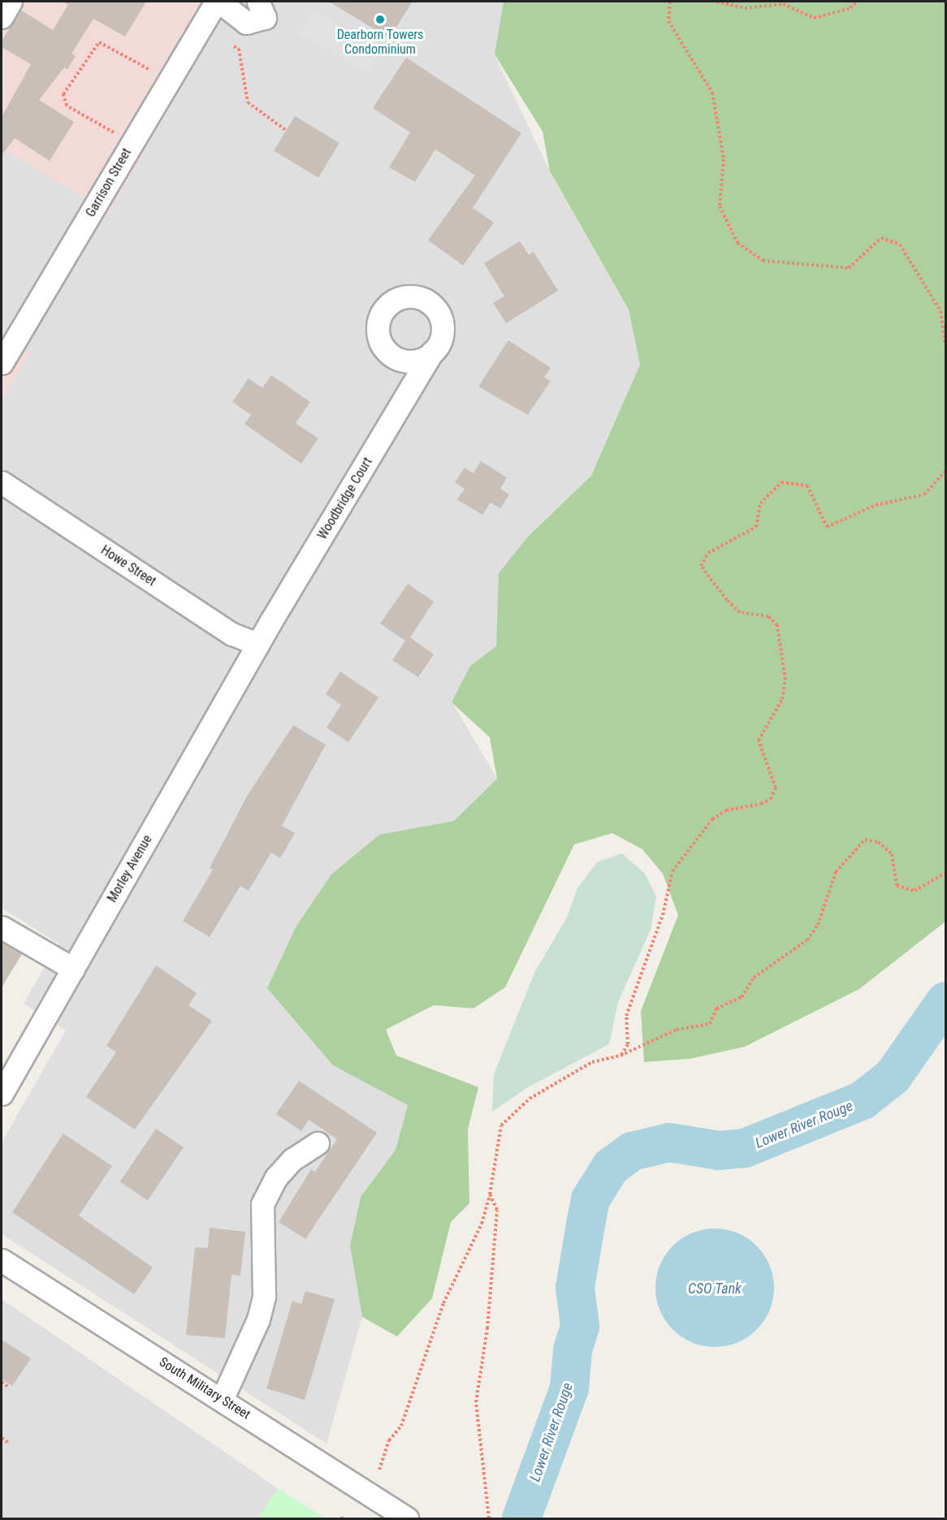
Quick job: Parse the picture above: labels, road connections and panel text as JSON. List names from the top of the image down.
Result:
{
  "streets": {
    "street": [
      "Garrison Street",
      "Woodbridge Court",
      "Howe Street",
      "Morley Avenue",
      "South Military Street"
    ]
  },
  "crossings": [
    ["Woodbridge Court", "Howe Street"],
    ["Woodbridge Court", "Morley Avenue"],
    ["Howe Street", "Morley Avenue"]
  ],
  "water": ["Lower River Rouge", "CSO Tank"],
  "places": ["Dearborn Towers Condominium"]
}
